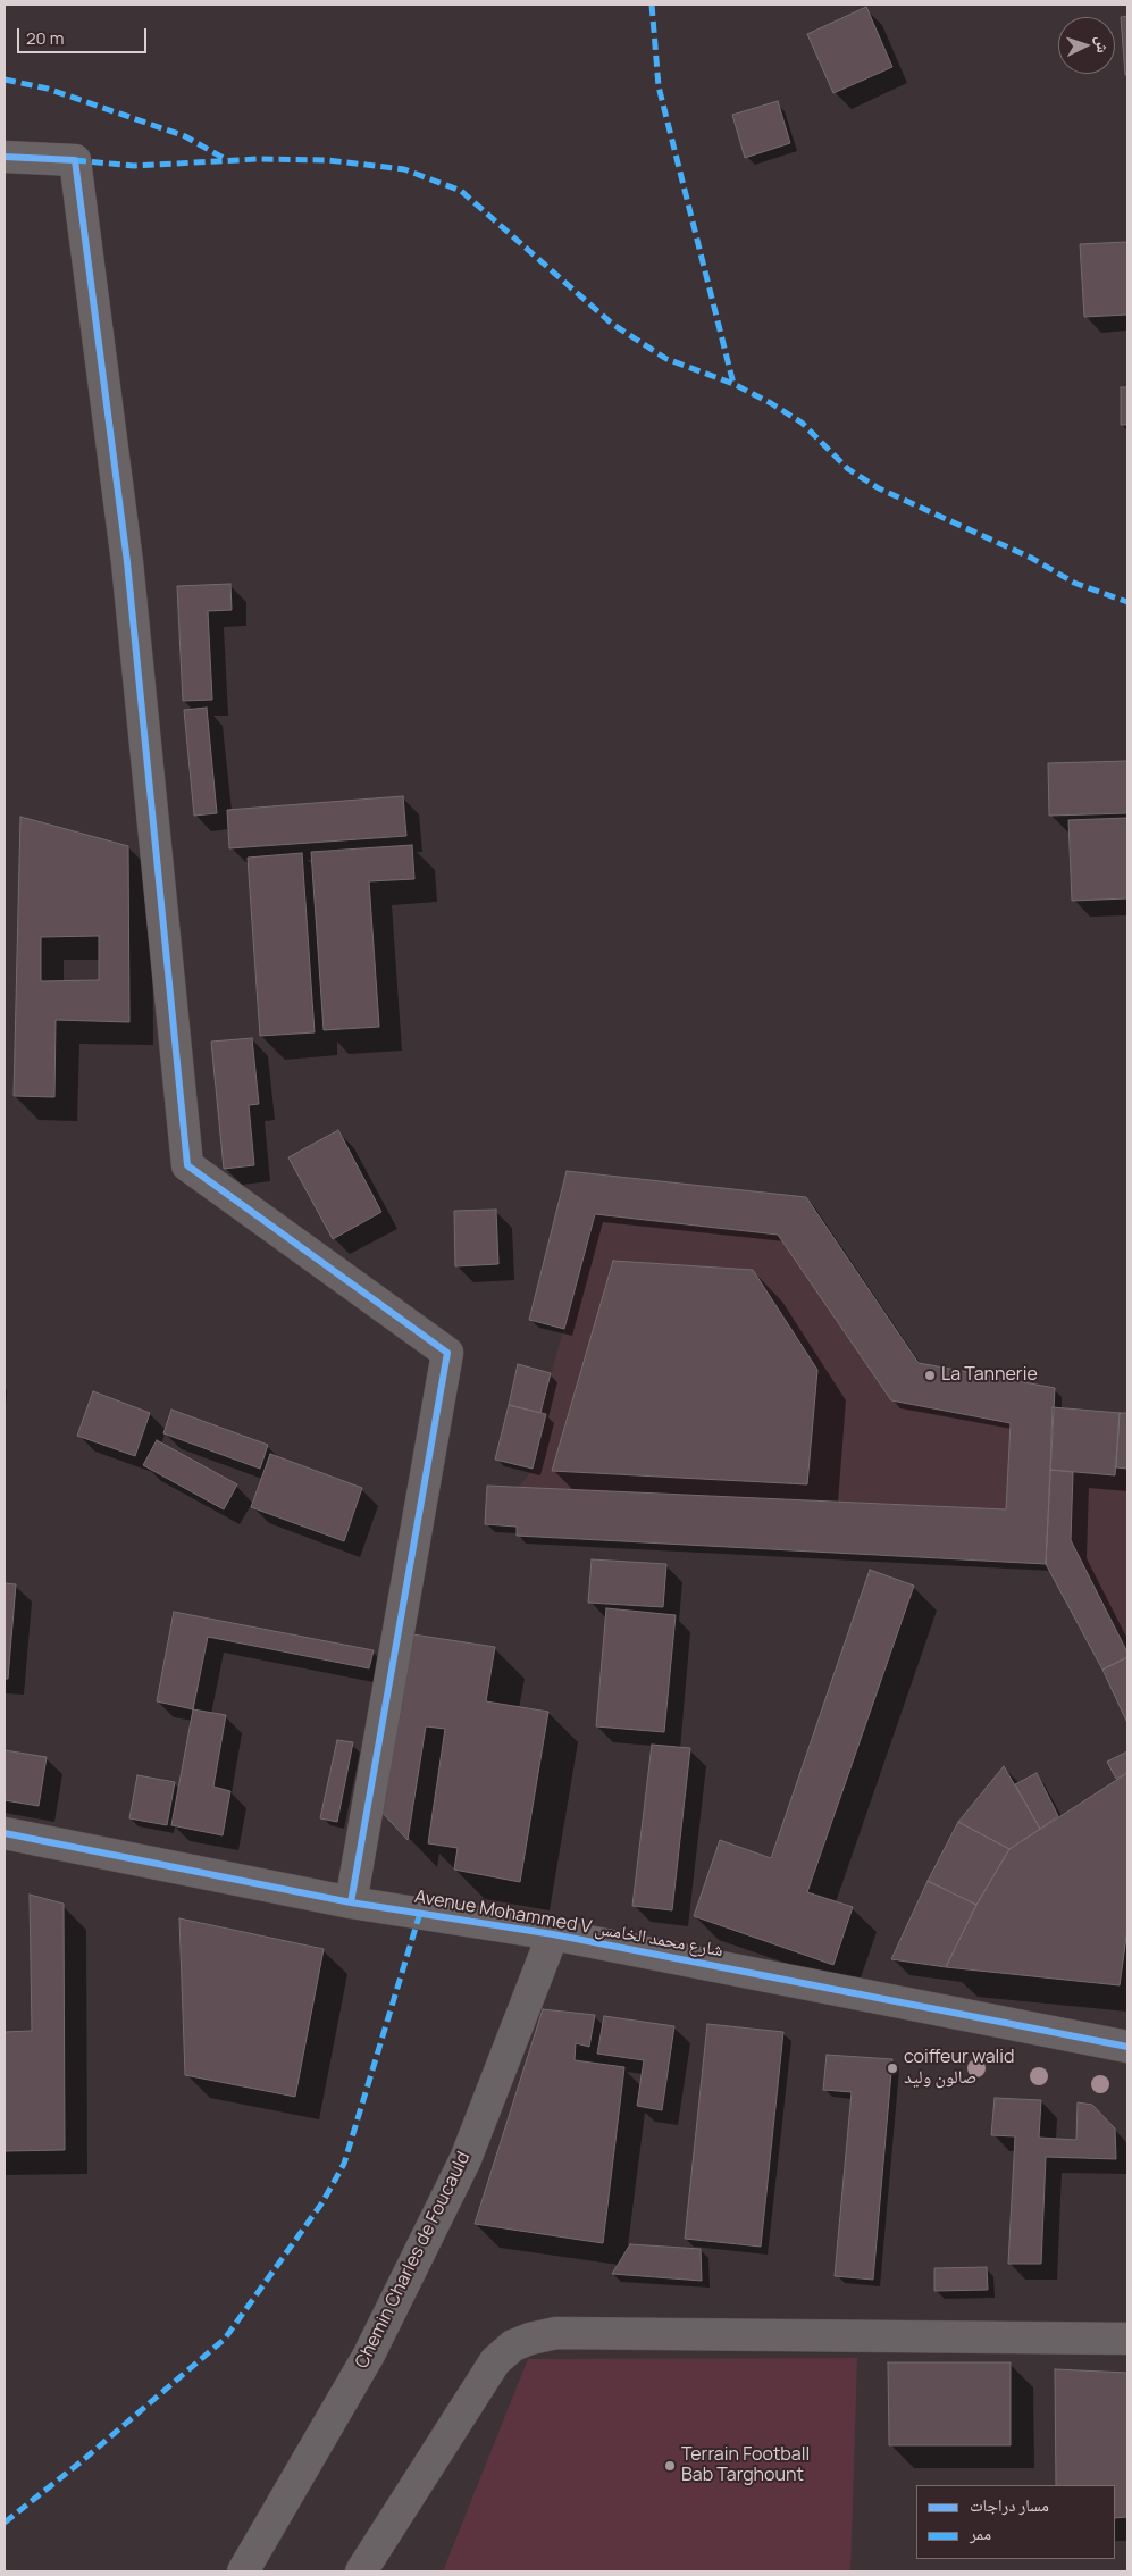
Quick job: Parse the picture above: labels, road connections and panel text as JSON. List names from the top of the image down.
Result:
{
  "streets": {
    "street": ["Avenue Mohammed V شارع محمد الخامس", "Chemin Charles de Foucauld"]
  },
  "crossings": [
    ["Avenue Mohammed V شارع محمد الخامس", "Chemin Charles de Foucauld"]
  ],
  "places": ["La Tannerie", "coiffeur walid صالون وليد", "Terrain Football Bab Targhount"],
  "legend": ["مسار دراجات", "ممر"],
  "scale_bar": "20 m",
  "north": "right"
}
